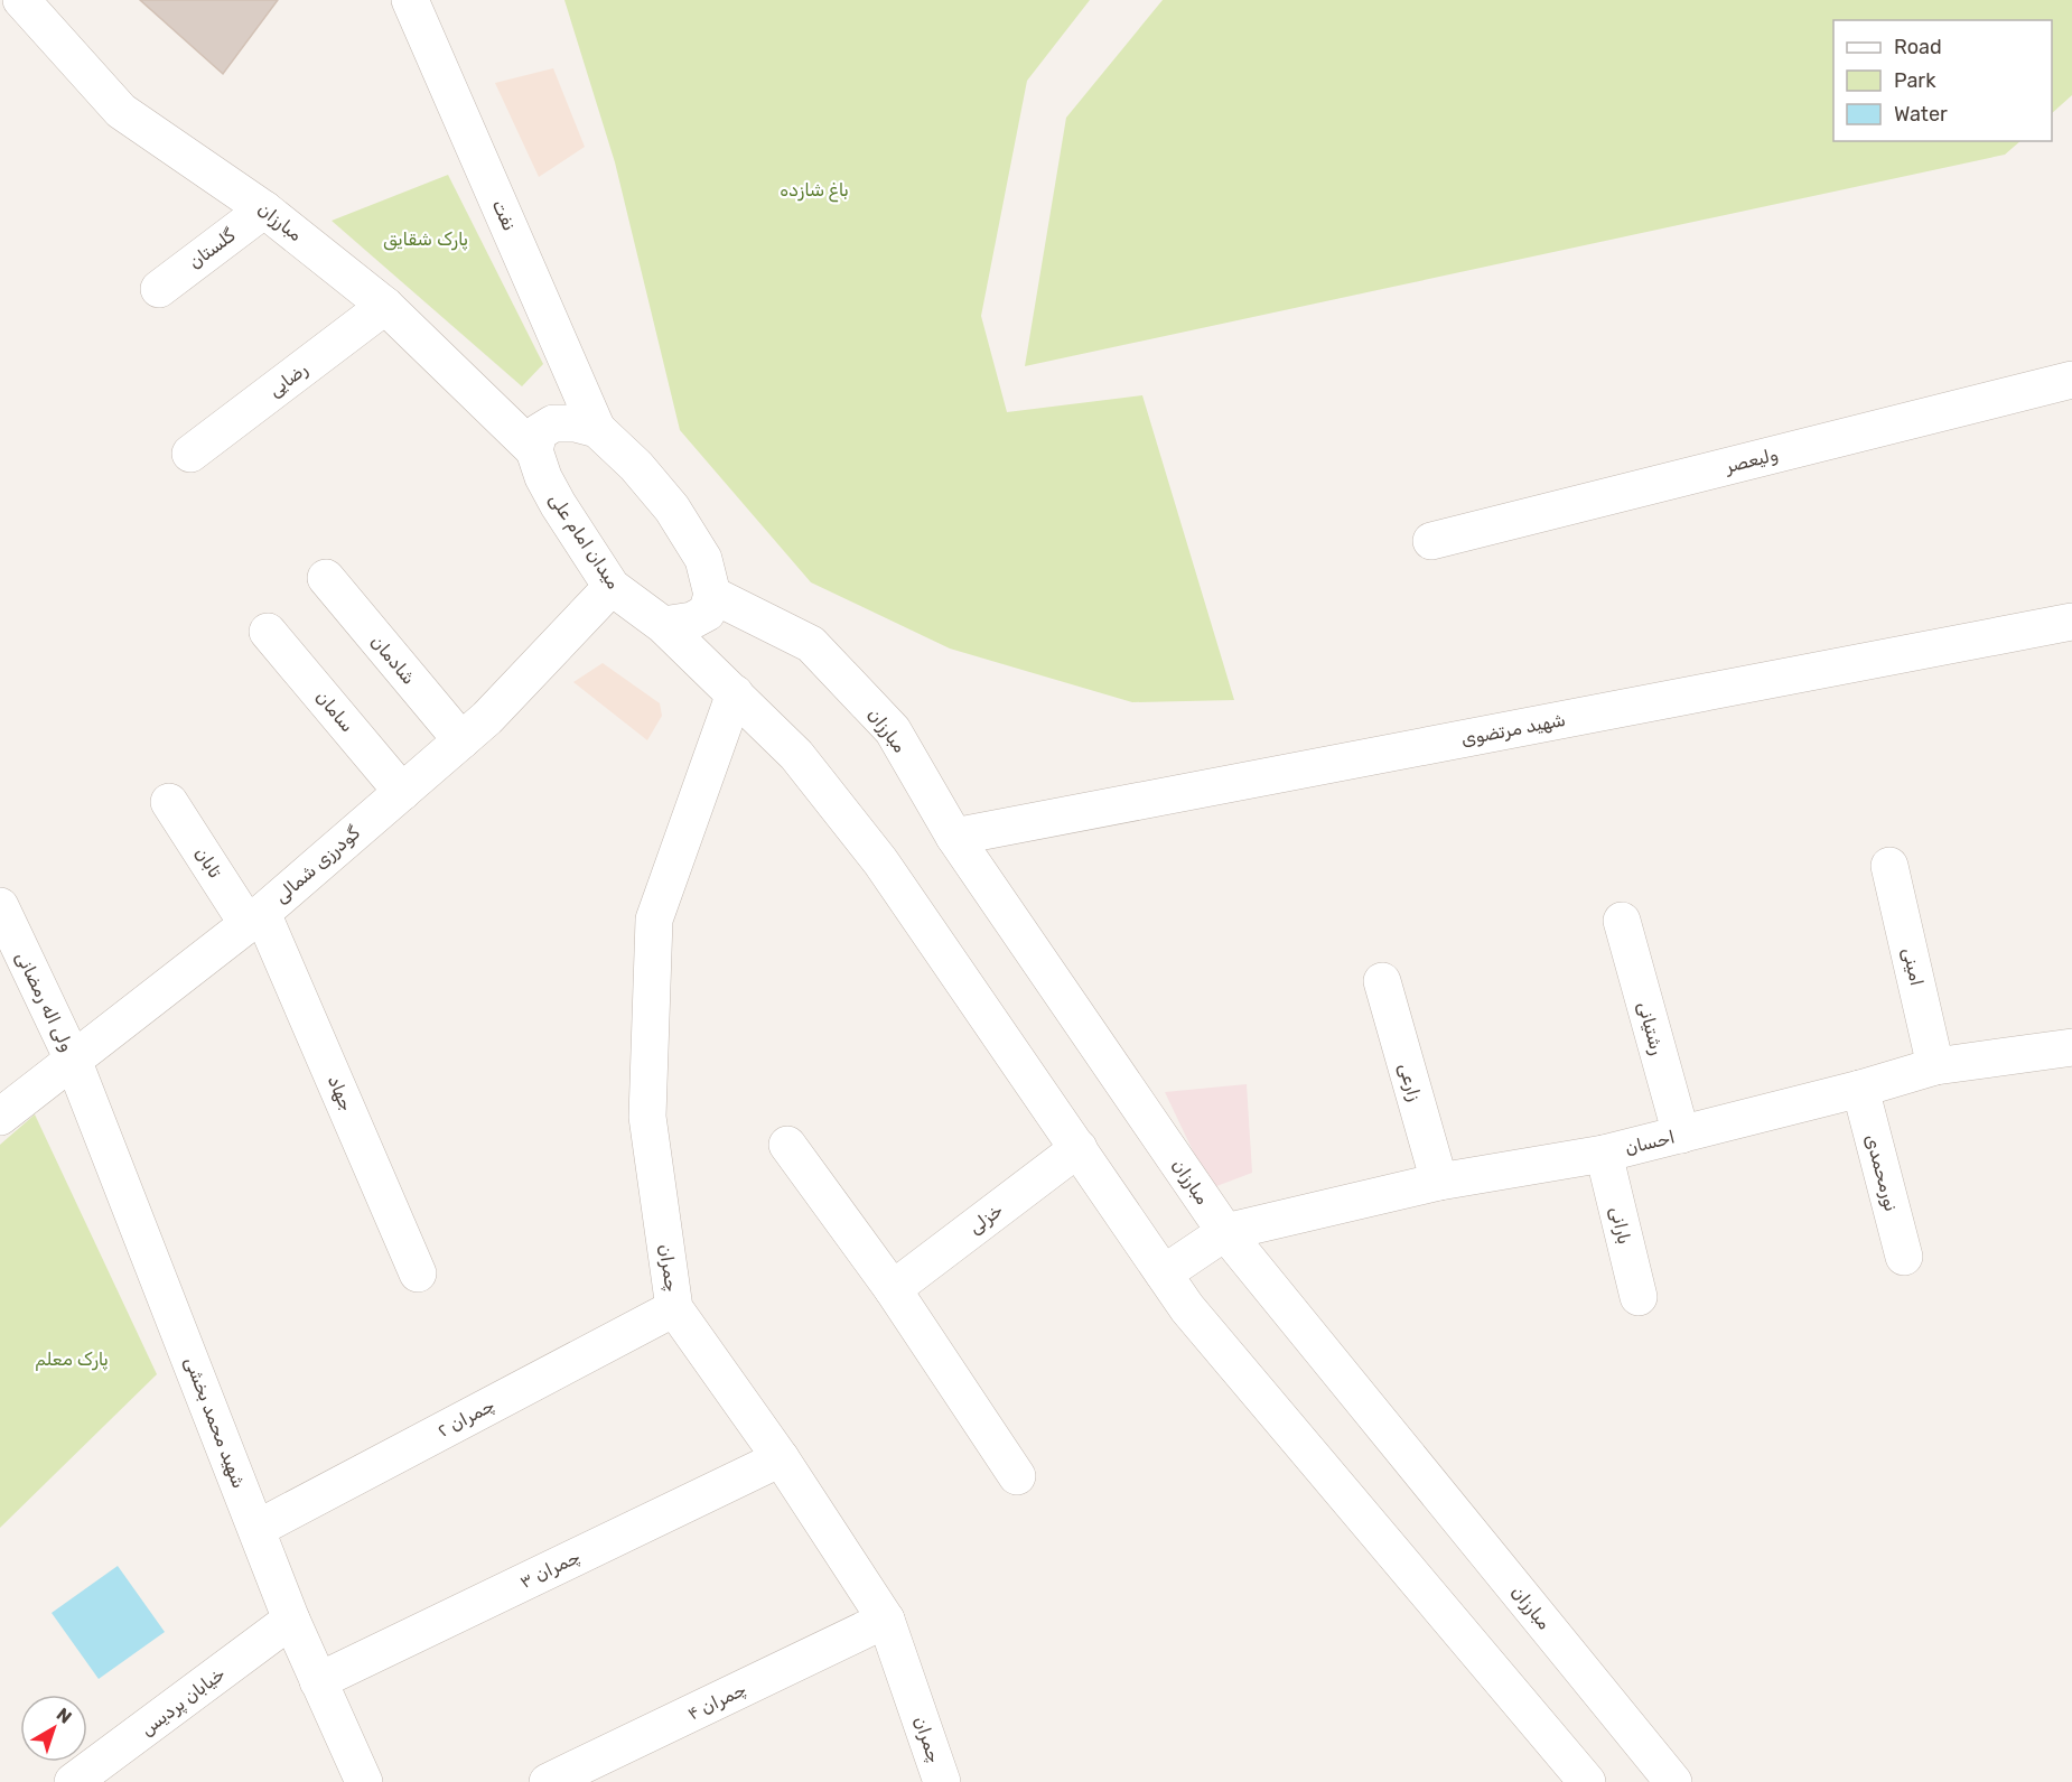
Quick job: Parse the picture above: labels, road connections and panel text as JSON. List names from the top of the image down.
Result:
{
  "streets": {
    "street": [
      "نفت",
      "مبارزان",
      "گلستان",
      "رضایی",
      "ولیعصر",
      "میدان امام علی",
      "شادمان",
      "سامان",
      "شهید مرتضوی",
      "تابان",
      "گودرزی شمالی",
      "امینی",
      "ولی اله رمضانی",
      "رشتیانی",
      "زارعی",
      "جهاد",
      "احسان",
      "نورمحمدی",
      "خزلی",
      "بارانی",
      "چمران",
      "چمران ۲",
      "شهید محمد بخشی",
      "چمران ۳",
      "خیابان پردیس",
      "چمران ۴"
    ]
  },
  "crossings": [
    ["مبارزان", "گلستان"],
    ["مبارزان", "رضایی"],
    ["مبارزان", "میدان امام علی"],
    ["مبارزان", "شهید مرتضوی"],
    ["مبارزان", "احسان"],
    ["میدان امام علی", "گودرزی شمالی"],
    ["شادمان", "گودرزی شمالی"],
    ["سامان", "گودرزی شمالی"],
    ["تابان", "گودرزی شمالی"],
    ["تابان", "جهاد"],
    ["گودرزی شمالی", "ولی اله رمضانی"],
    ["گودرزی شمالی", "جهاد"],
    ["گودرزی شمالی", "شهید محمد بخشی"],
    ["امینی", "احسان"],
    ["ولی اله رمضانی", "شهید محمد بخشی"],
    ["رشتیانی", "احسان"],
    ["زارعی", "احسان"],
    ["احسان", "نورمحمدی"],
    ["احسان", "بارانی"],
    ["چمران", "چمران ۲"],
    ["چمران", "چمران ۳"],
    ["چمران", "چمران ۴"],
    ["چمران ۲", "شهید محمد بخشی"],
    ["شهید محمد بخشی", "چمران ۳"],
    ["شهید محمد بخشی", "خیابان پردیس"]
  ],
  "parks": ["باغ شازده", "پارک شقایق", "پارک معلم"],
  "legend": ["Road", "Park", "Water"],
  "north": "top right"
}
